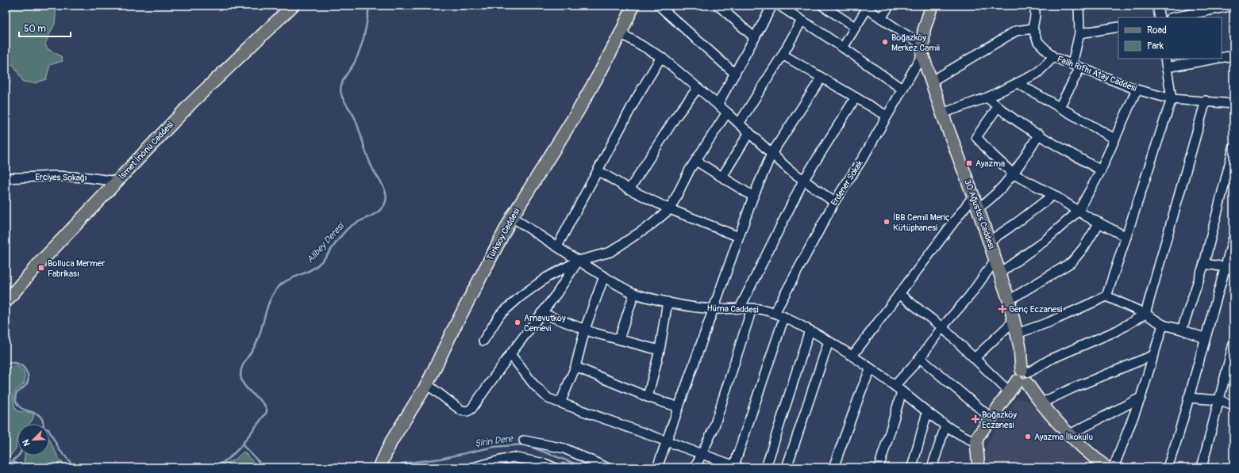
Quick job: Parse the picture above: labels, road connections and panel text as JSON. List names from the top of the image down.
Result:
{
  "streets": {
    "main road": ["İsmet İnönü Caddesi", "30 Ağustos Caddesi", "Türksoy Caddesi"],
    "street": [
      "Falih Rıfhı Atay Caddesi",
      "Erciyes Sokağı",
      "Erdener Sokak",
      "Hüma Caddesi"
    ]
  },
  "crossings": [
    ["İsmet İnönü Caddesi", "Erciyes Sokağı"],
    ["Erdener Sokak", "30 Ağustos Caddesi"],
    ["Erdener Sokak", "Hüma Caddesi"],
    ["Türksoy Caddesi", "Hüma Caddesi"]
  ],
  "water": ["Alibey Deresi", "Şirin Dere"],
  "places": {
    "other": [
      "Boğazköy Merkez Camii",
      "İBB Cemil Meriç Kütüphanesi",
      "Arnavutköy Cemevi",
      "Ayazma İlkokulu"
    ],
    "transit": ["Ayazma", "Bolluca Mermer Fabrikası"],
    "health": ["Genç Eczanesi", "Boğazköy Eczanesi"]
  },
  "legend": ["Road", "Park"],
  "scale_bar": "50 m",
  "north": "bottom left"
}
